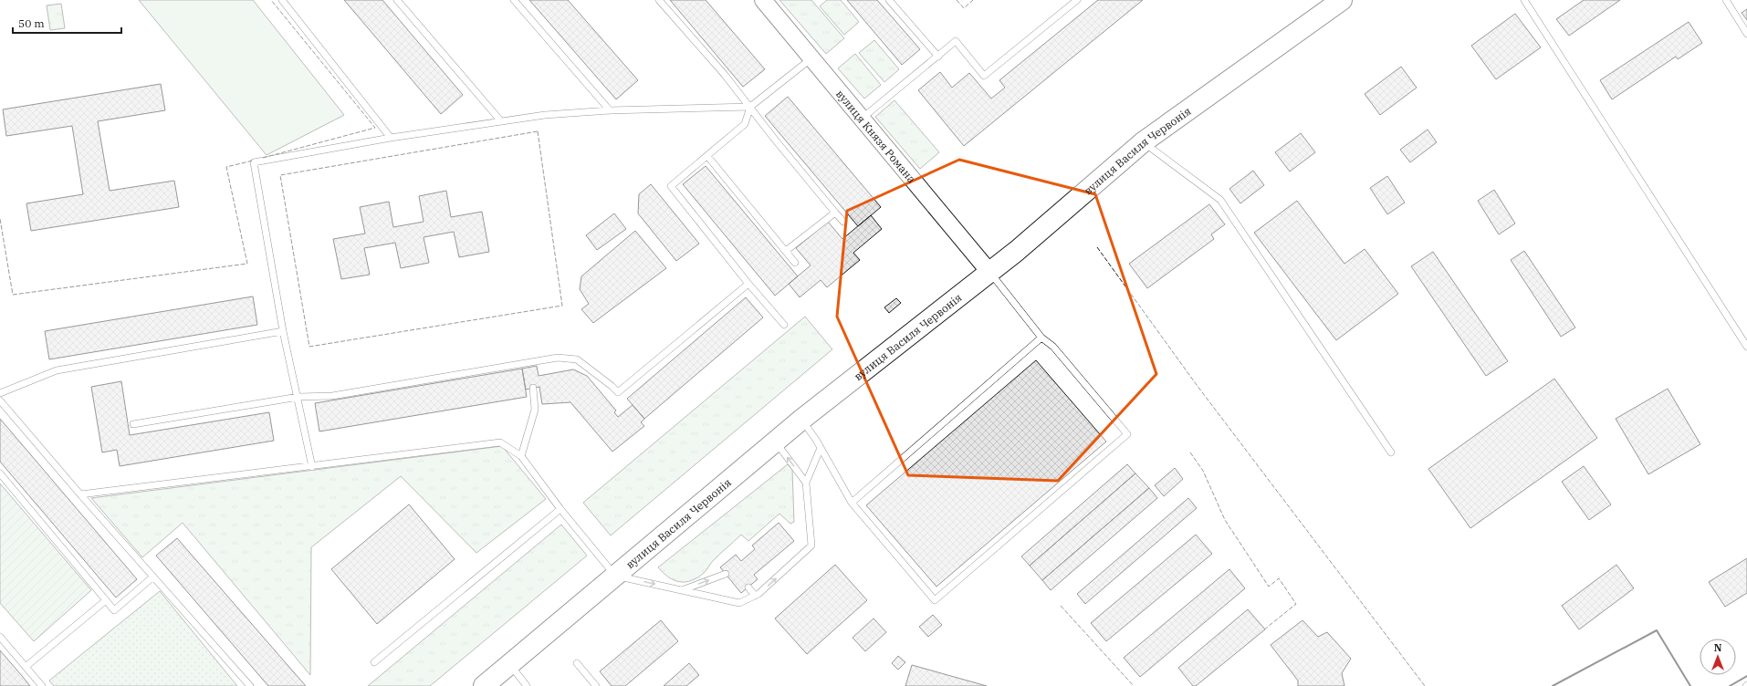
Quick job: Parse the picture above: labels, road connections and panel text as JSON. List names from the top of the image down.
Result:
{
  "streets": {
    "main road": ["вулиця Василя Червонія"],
    "street": ["вулиця Князя Романа"]
  },
  "crossings": [
    ["вулиця Князя Романа", "вулиця Василя Червонія"]
  ],
  "scale_bar": "50 m",
  "north": "top"
}
